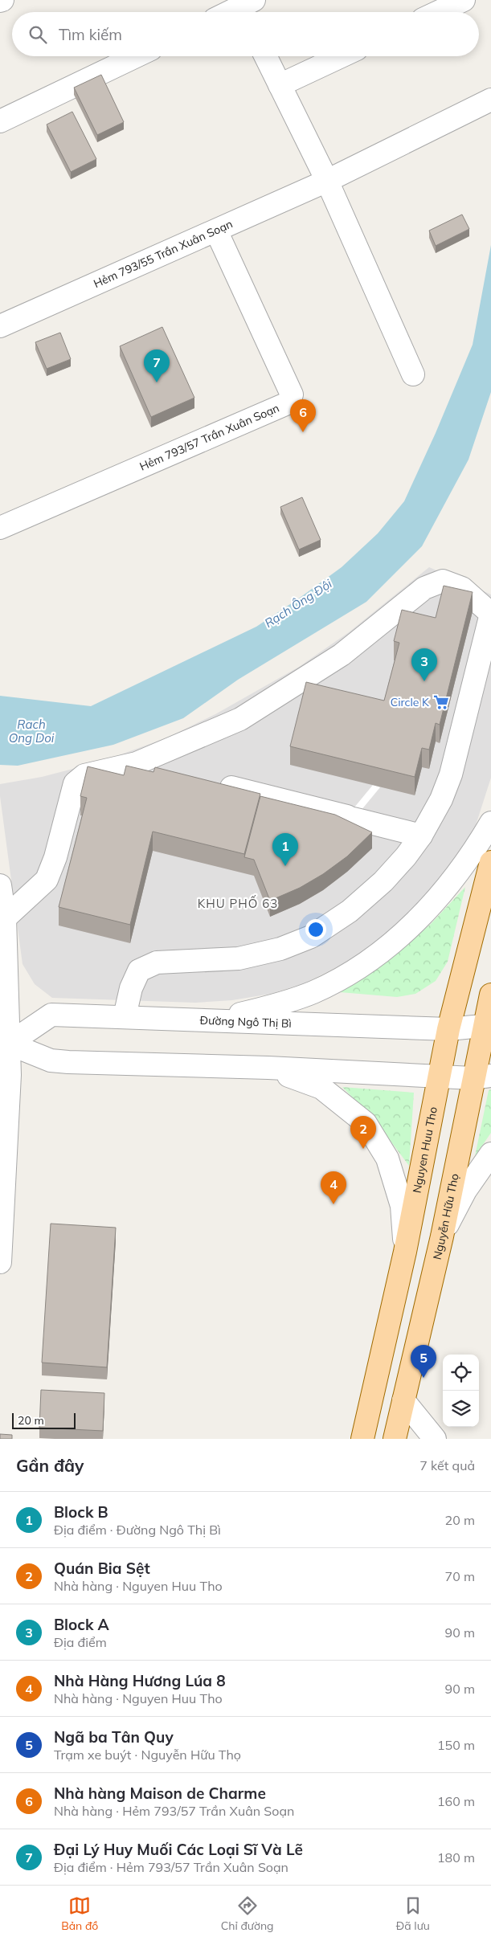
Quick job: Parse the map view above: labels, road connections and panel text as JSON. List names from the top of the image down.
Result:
{
  "streets": {
    "main road": ["Nguyen Huu Tho", "Nguyễn Hữu Thọ"],
    "street": ["Hẻm 793/55 Trần Xuân Soạn", "Hẻm 793/57 Trần Xuân Soạn", "Đường Ngô Thị Bì"]
  },
  "crossings": [
    ["Hẻm 793/55 Trần Xuân Soạn", "Hẻm 793/57 Trần Xuân Soạn"],
    ["Đường Ngô Thị Bì", "Nguyen Huu Tho"],
    ["Đường Ngô Thị Bì", "Nguyễn Hữu Thọ"]
  ],
  "districts": ["KHU PHỐ 63"],
  "water": ["Rạch Ông Đội", "Rach Ong Doi"],
  "places": {
    "supermarket": ["Circle K"]
  },
  "scale_bar": "20 m",
  "page": {
    "search": "Tìm kiếm",
    "pins": [
      "7",
      "6",
      "3",
      "1",
      "2",
      "4",
      "5"
    ],
    "scale": "20 m",
    "heading": ["Gần đây", "7 kết quả"],
    "list": [
      {
        "mark": "1",
        "name": "Block B",
        "note": "Địa điểm · Đường Ngô Thị Bì",
        "value": "20 m"
      },
      {
        "mark": "2",
        "name": "Quán Bia Sệt",
        "note": "Nhà hàng · Nguyen Huu Tho",
        "value": "70 m"
      },
      {
        "mark": "3",
        "name": "Block A",
        "note": "Địa điểm",
        "value": "90 m"
      },
      {
        "mark": "4",
        "name": "Nhà Hàng Hương Lúa 8",
        "note": "Nhà hàng · Nguyen Huu Tho",
        "value": "90 m"
      },
      {
        "mark": "5",
        "name": "Ngã ba Tân Quy",
        "note": "Trạm xe buýt · Nguyễn Hữu Thọ",
        "value": "150 m"
      },
      {
        "mark": "6",
        "name": "Nhà hàng Maison de Charme",
        "note": "Nhà hàng · Hẻm 793/57 Trần Xuân Soạn",
        "value": "160 m"
      },
      {
        "mark": "7",
        "name": "Đại Lý Huy Muối Các Loại Sĩ Và Lẽ",
        "note": "Địa điểm · Hẻm 793/57 Trần Xuân Soạn",
        "value": "180 m"
      }
    ],
    "nav": ["Bản đồ", "Chỉ đường", "Đã lưu"]
  }
}
